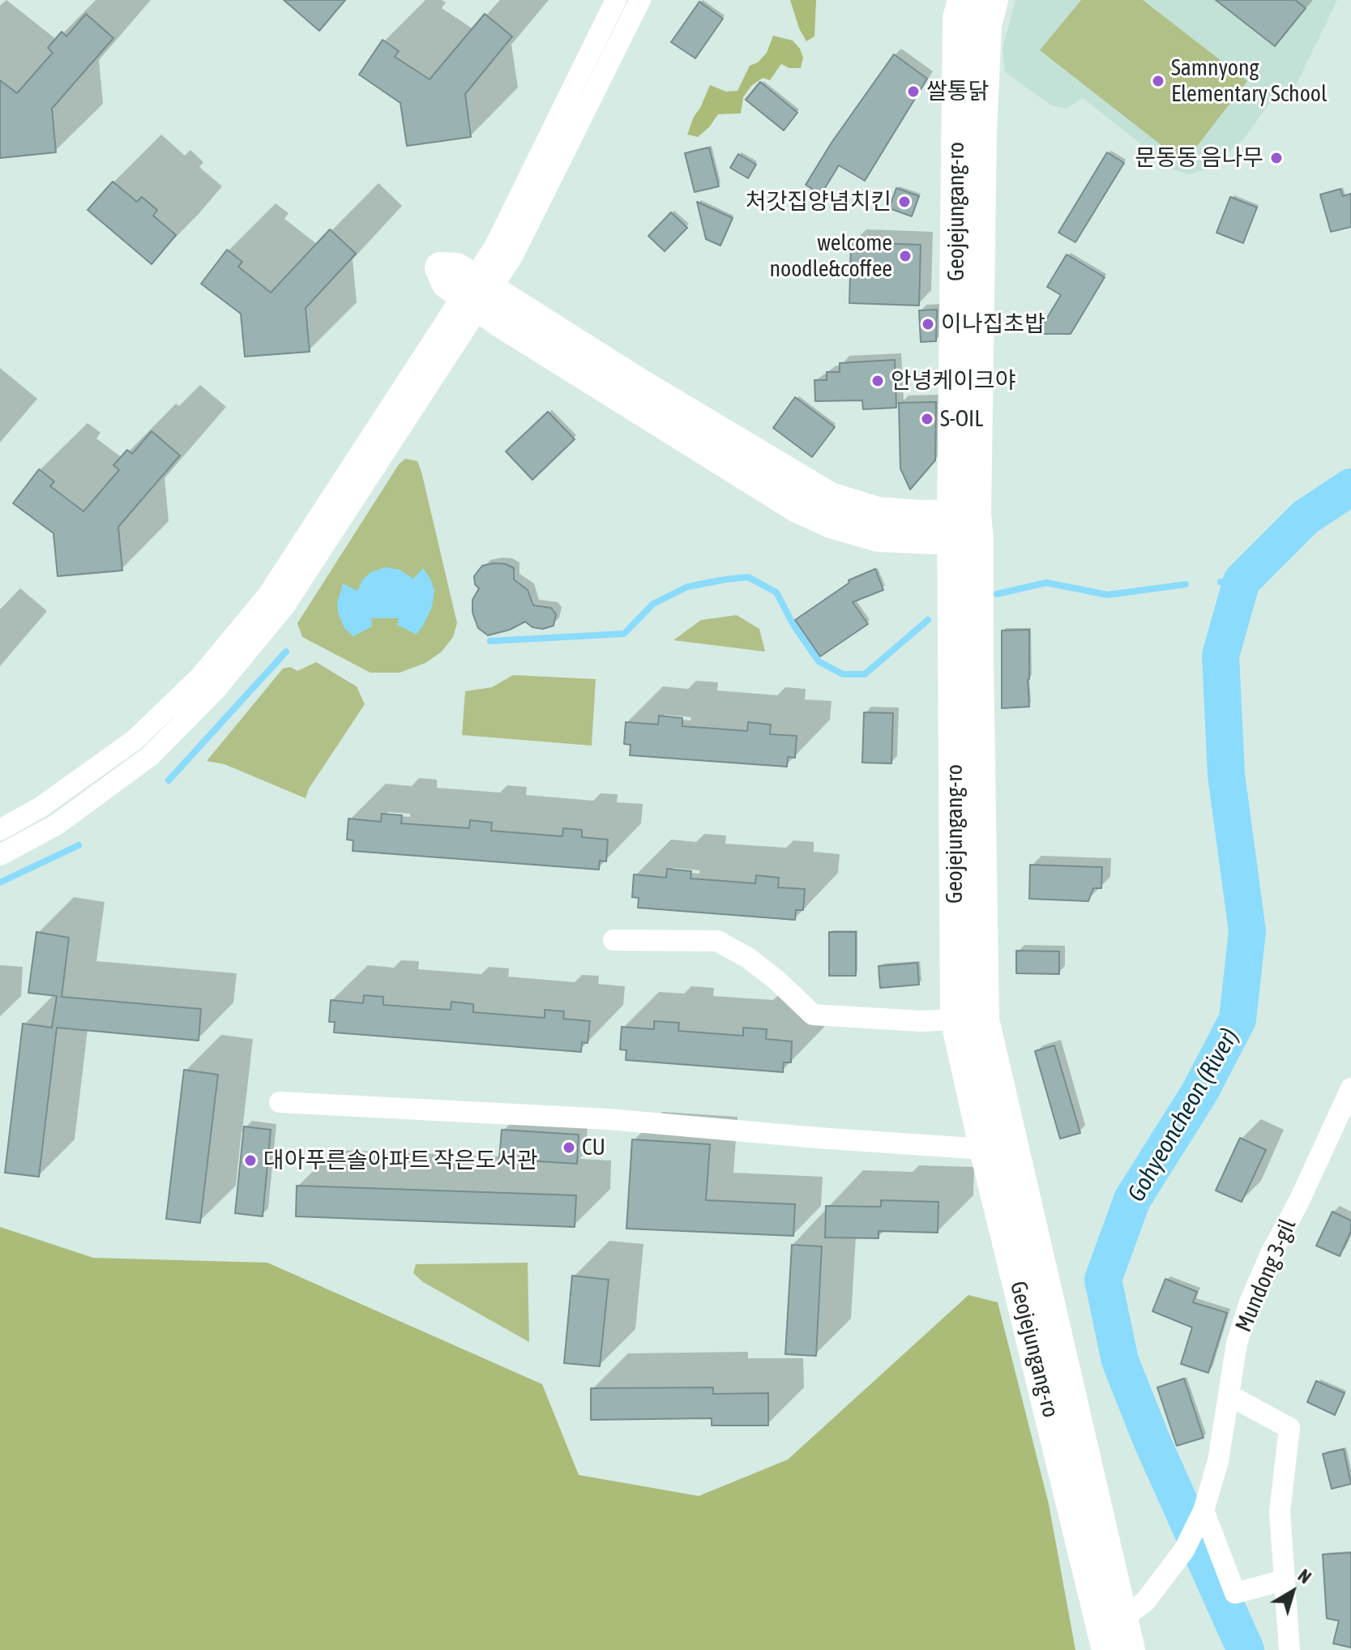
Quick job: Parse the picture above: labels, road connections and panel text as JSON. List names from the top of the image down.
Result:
{
  "streets": {
    "main road": ["Geojejungang-ro"],
    "street": ["Mundong 3-gil"]
  },
  "crossings": [
    ["Geojejungang-ro", "Mundong 3-gil"]
  ],
  "water": ["Gohyeoncheon (River)"],
  "places": [
    "Samnyong Elementary School",
    "쌀통닭",
    "문동동 음나무",
    "처갓집양념치킨",
    "welcome noodle&coffee",
    "이나집초밥",
    "안녕케이크야",
    "S-OIL",
    "CU",
    "대아푸른솔아파트 작은도서관"
  ],
  "north": "top right"
}
